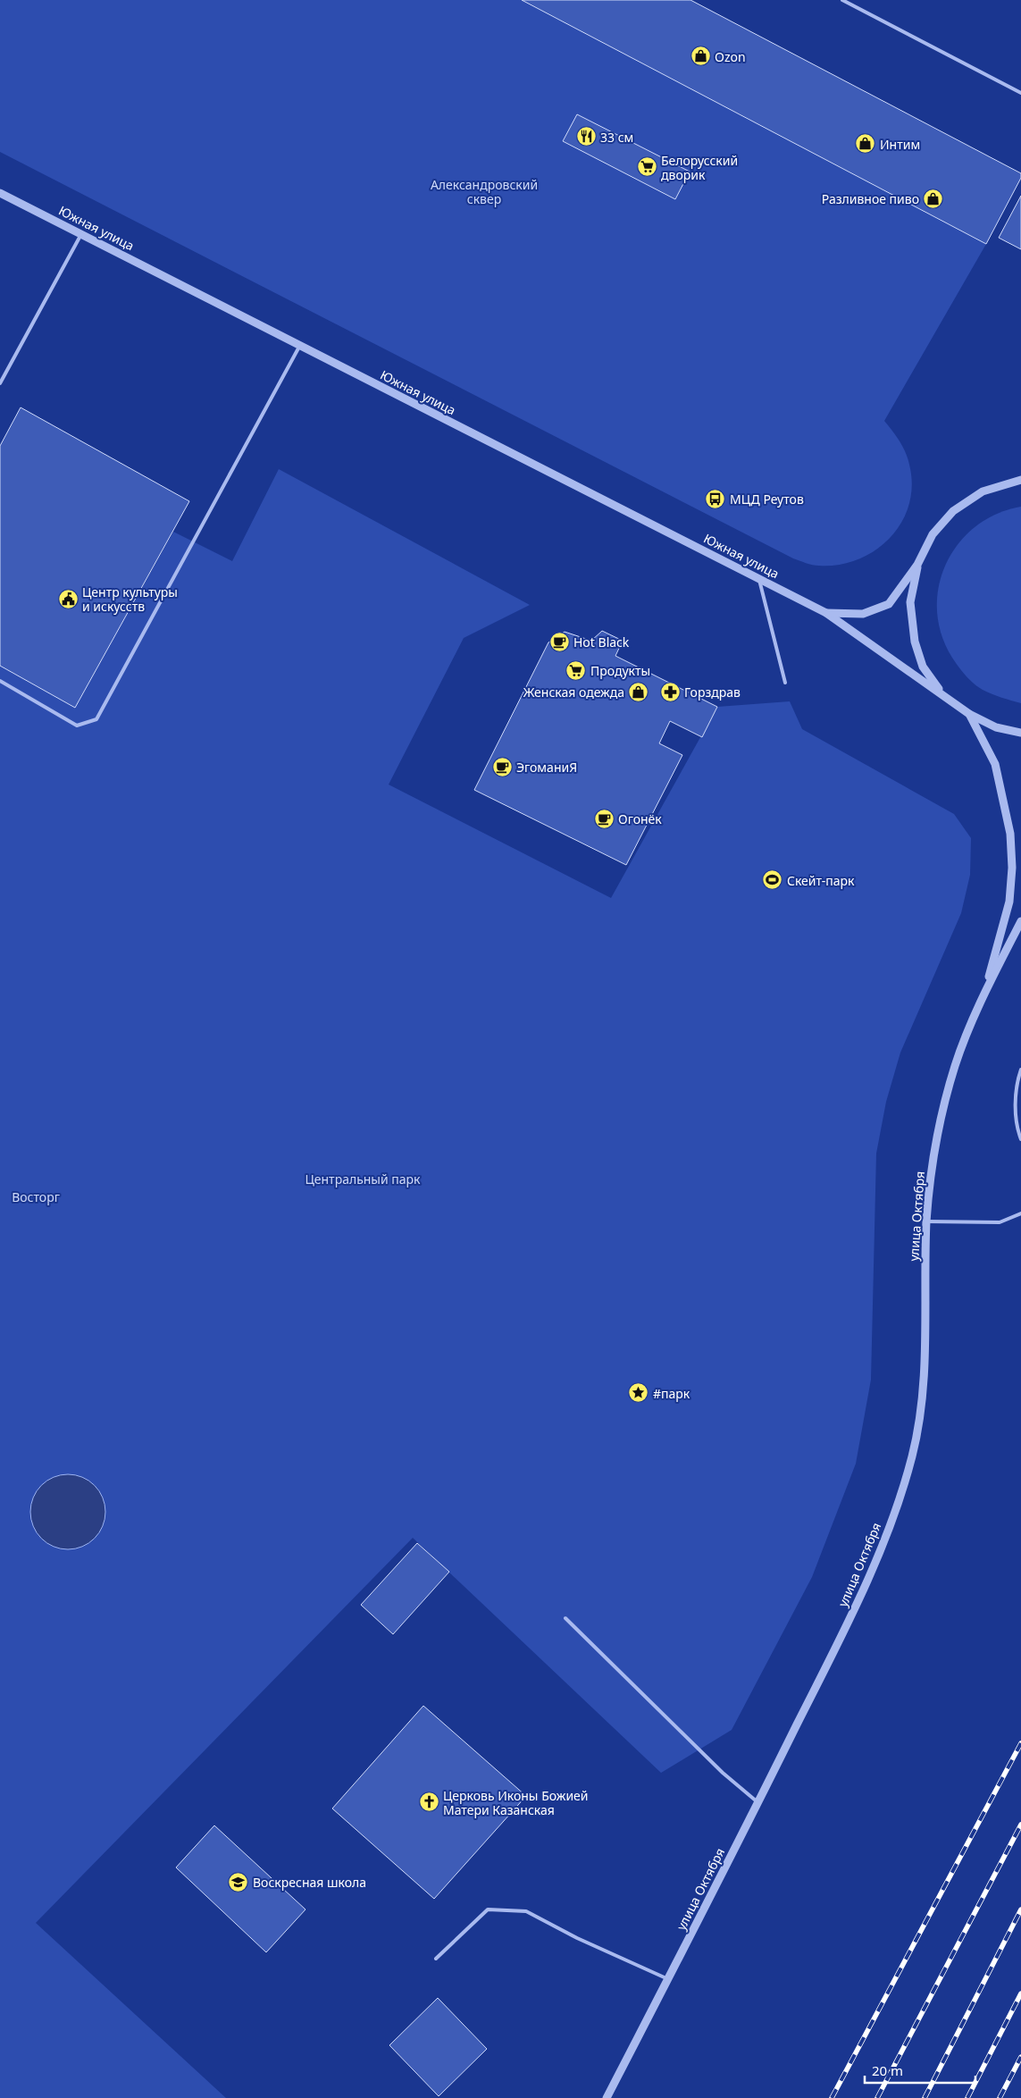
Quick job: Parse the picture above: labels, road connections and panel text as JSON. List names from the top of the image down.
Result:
{
  "streets": {
    "street": ["Южная улица", "улица Октября"]
  },
  "crossings": [
    ["Южная улица", "улица Октября"]
  ],
  "parks": ["Александровский сквер", "Центральный парк", "Восторг"],
  "places": {
    "shop": [
      "Ozon",
      "Интим",
      "Разливное пиво",
      "Женская одежда"
    ],
    "restaurant": ["33 см"],
    "supermarket": ["Белорусский дворик", "Продукты"],
    "bus stop": ["МЦД Реутов"],
    "public building": ["Центр культуры и искусств"],
    "cafe": ["Hot Black", "ЭгоманиЯ", "Огонёк"],
    "pharmacy": ["Горздрав"],
    "sports": ["Скейт-парк"],
    "place": ["#парк"],
    "church": ["Церковь Иконы Божией Матери Казанская"],
    "school or university": ["Воскресная школа"]
  },
  "scale_bar": "20 m"
}
